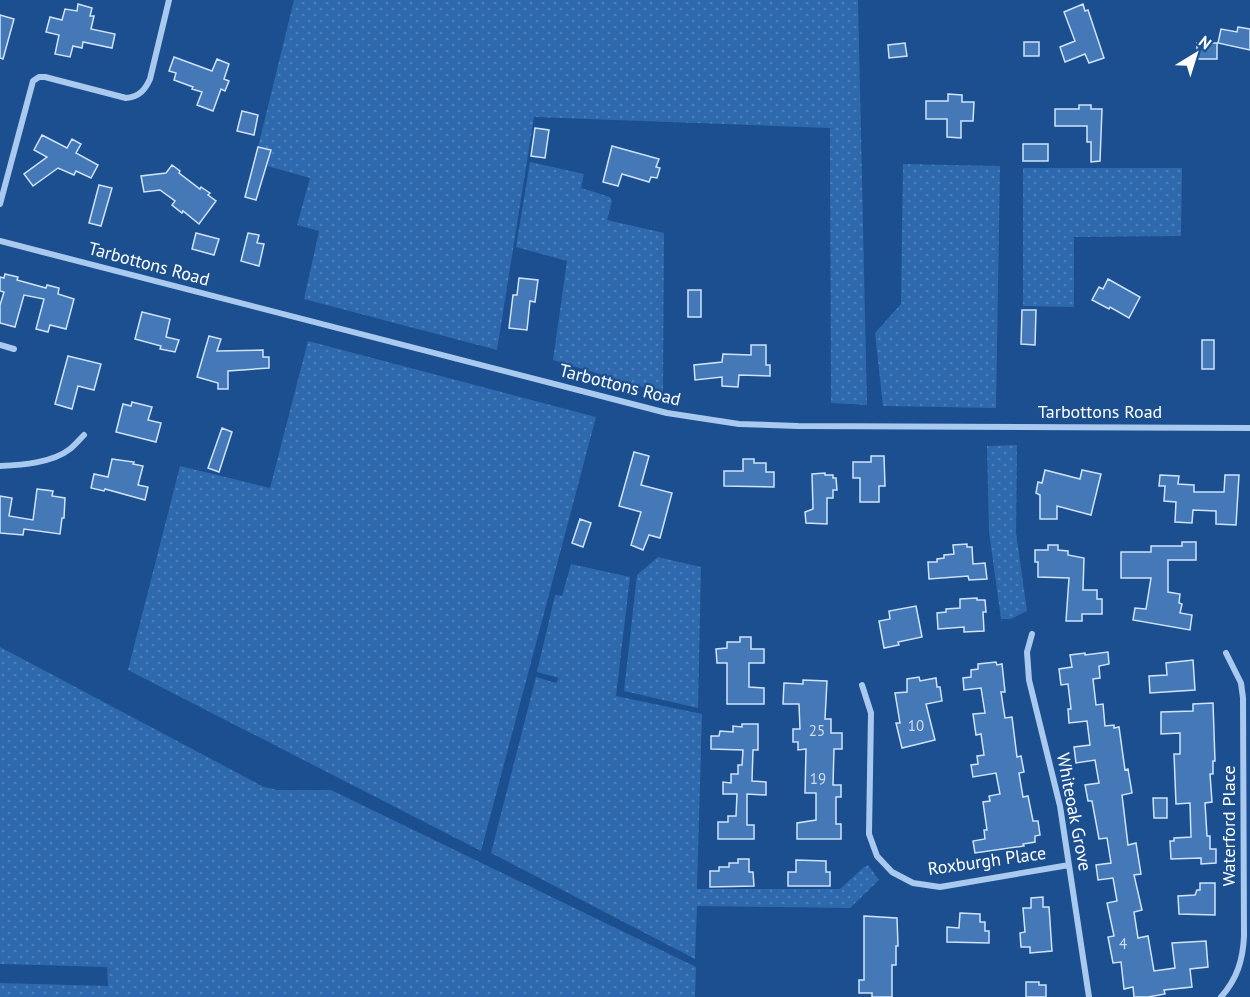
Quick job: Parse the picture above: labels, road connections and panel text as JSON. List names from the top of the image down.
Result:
{
  "streets": {
    "street": [
      "Tarbottons Road",
      "Whiteoak Grove",
      "Waterford Place",
      "Roxburgh Place"
    ]
  },
  "crossings": [
    ["Whiteoak Grove", "Roxburgh Place"]
  ],
  "house_numbers": [
    "10",
    "25",
    "19",
    "4"
  ],
  "north": "top right"
}
